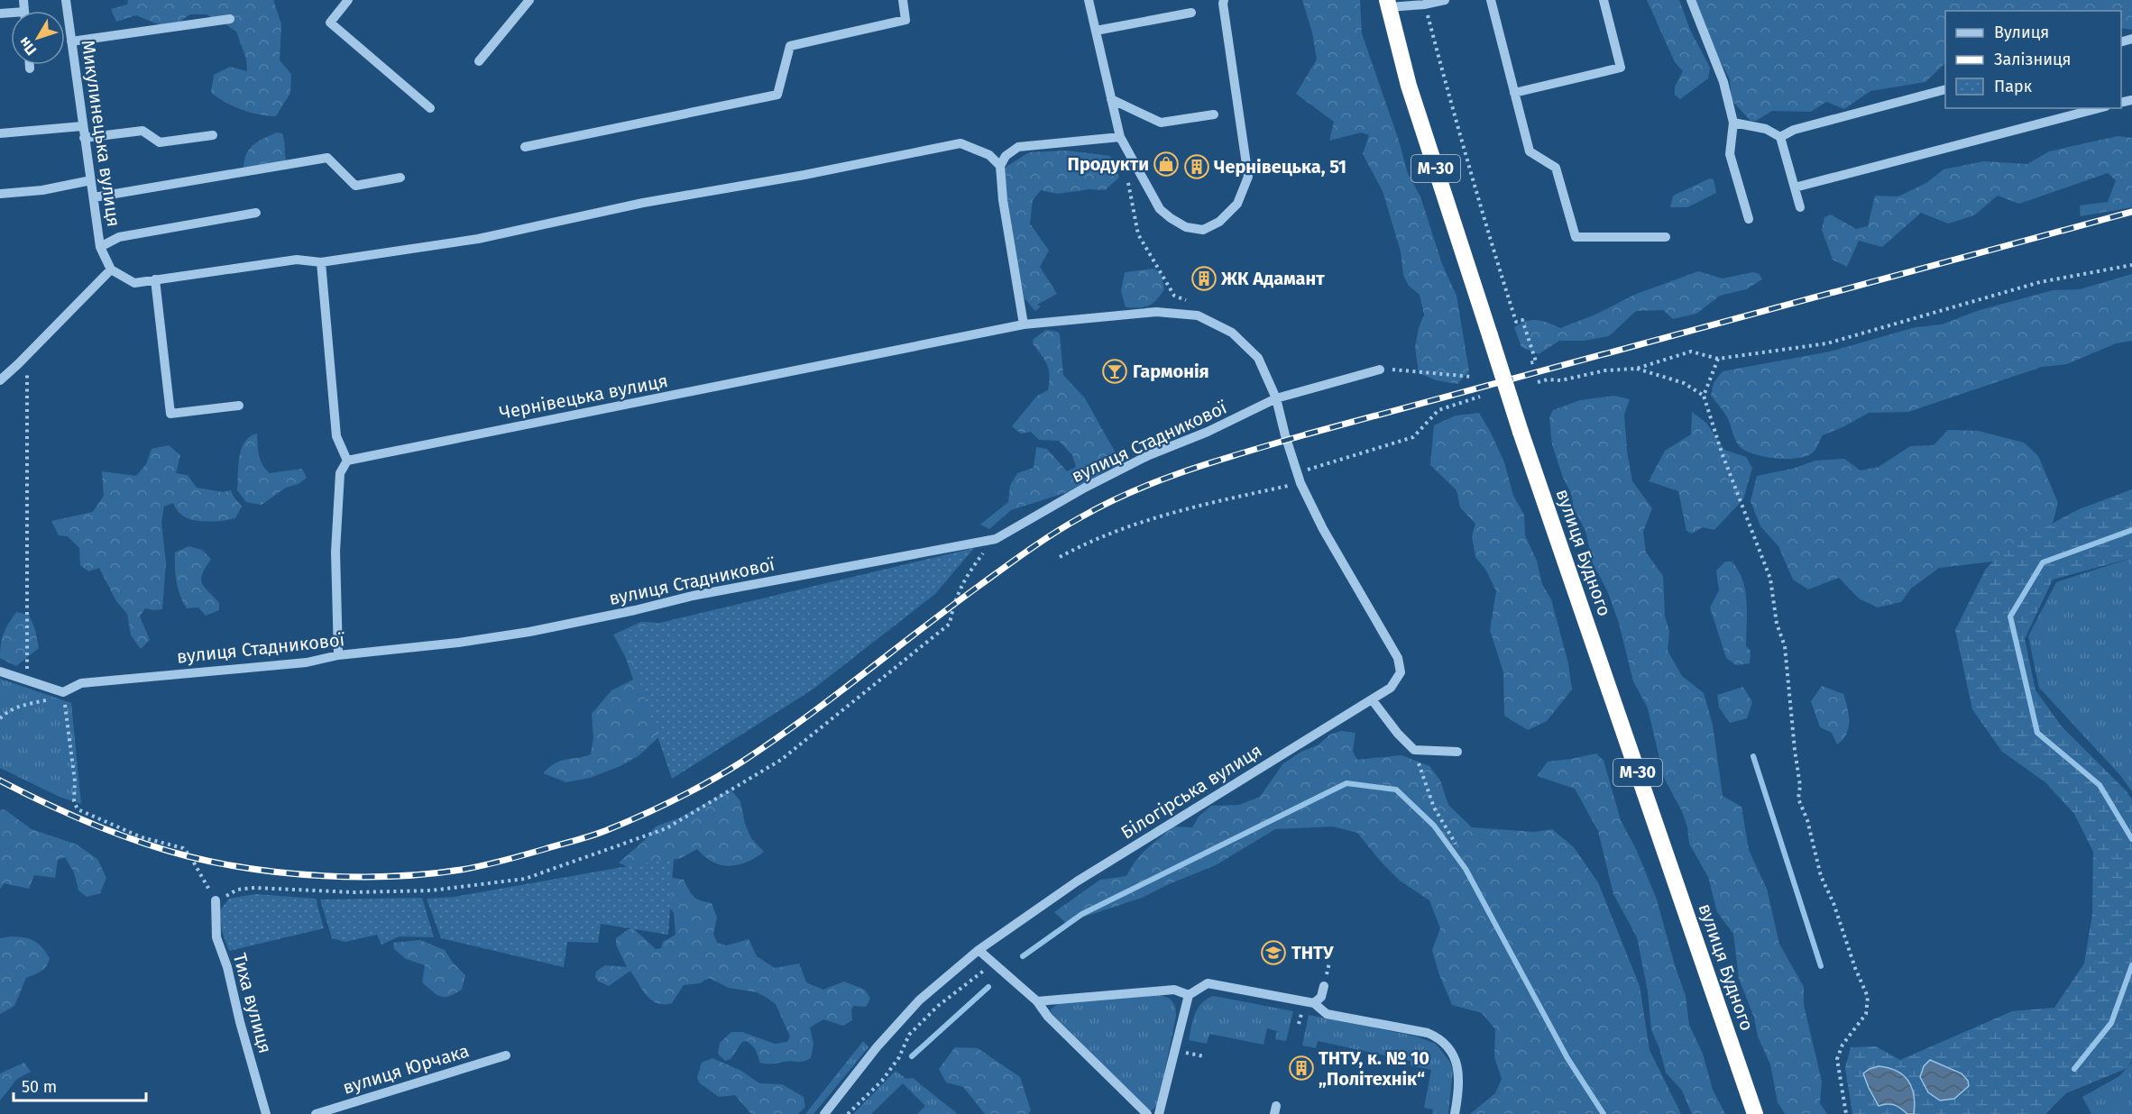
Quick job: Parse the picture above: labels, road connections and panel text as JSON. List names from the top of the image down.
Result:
{
  "streets": {
    "highway": ["М-30", "вулиця Будного"],
    "street": [
      "Микулинецька вулиця",
      "Чернівецька вулиця",
      "вулиця Стадникової",
      "Білогірська вулиця",
      "Тиха вулиця",
      "вулиця Юрчака"
    ]
  },
  "crossings": [
    ["Чернівецька вулиця", "вулиця Стадникової"],
    ["Чернівецька вулиця", "Білогірська вулиця"]
  ],
  "places": {
    "shop": ["Продукти"],
    "building": ["Чернівецька, 51", "ЖК Адамант", "ТНТУ, к. № 10 „Політехнік“"],
    "bar": ["Гармонія"],
    "school or university": ["ТНТУ"]
  },
  "legend": ["Вулиця", "Залізниця", "Парк"],
  "scale_bar": "50 m",
  "north": "bottom left"
}
